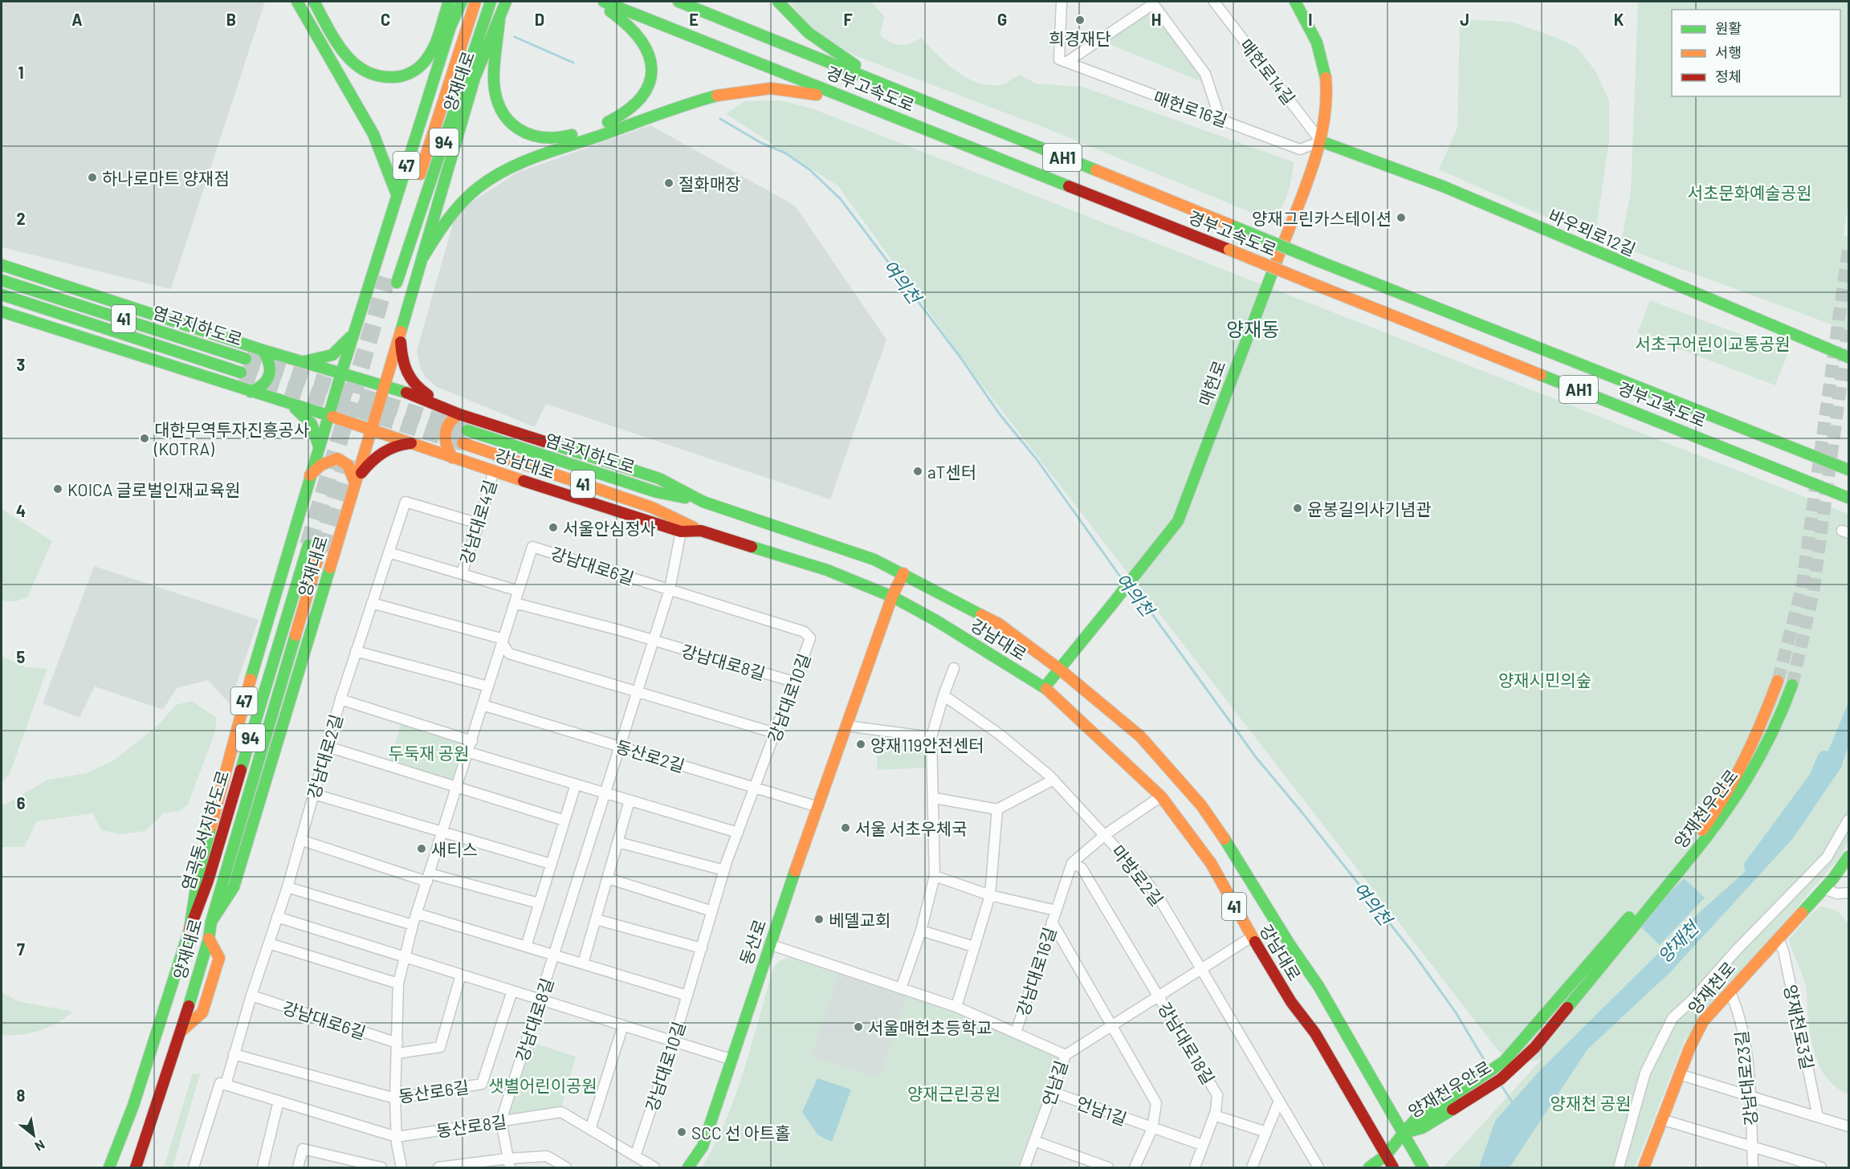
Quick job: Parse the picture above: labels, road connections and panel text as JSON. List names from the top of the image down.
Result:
{
  "streets": {
    "main road": [
      "양재대로",
      "경부고속도로",
      "94",
      "AH1",
      "47",
      "바우뫼로12길",
      "41",
      "염곡지하도로",
      "매헌로",
      "강남대로",
      "양재천우안로",
      "염곡동서지하도로",
      "동산로",
      "양재천로"
    ],
    "street": [
      "매헌로14길",
      "매헌로16길",
      "강남대로4길",
      "강남대로6길",
      "강남대로8길",
      "강남대로10길",
      "동산로2길",
      "강남대로2길",
      "마방로2길",
      "강남대로16길",
      "양재천로3길",
      "강남대로18길",
      "강남대로23길",
      "언남길",
      "동산로6길",
      "언남1길",
      "동산로8길"
    ]
  },
  "crossings": [
    ["매헌로14길", "매헌로16길"],
    ["매헌로14길", "바우뫼로12길"],
    ["매헌로14길", "매헌로"],
    ["양재대로", "강남대로"],
    ["양재대로", "염곡동서지하도로"],
    ["매헌로16길", "바우뫼로12길"],
    ["매헌로16길", "매헌로"],
    ["바우뫼로12길", "매헌로"],
    ["염곡지하도로", "강남대로"],
    ["매헌로", "강남대로"],
    ["강남대로", "강남대로4길"],
    ["강남대로", "강남대로8길"],
    ["강남대로", "양재천우안로"],
    ["강남대로", "동산로"],
    ["강남대로", "강남대로18길"],
    ["강남대로4길", "강남대로2길"],
    ["강남대로6길", "강남대로8길"],
    ["강남대로6길", "강남대로10길"],
    ["강남대로6길", "동산로2길"],
    ["강남대로6길", "강남대로2길"],
    ["강남대로6길", "동산로6길"],
    ["강남대로6길", "동산로8길"],
    ["강남대로8길", "강남대로10길"],
    ["강남대로8길", "동산로2길"],
    ["강남대로8길", "동산로8길"],
    ["강남대로10길", "동산로2길"],
    ["강남대로10길", "동산로8길"],
    ["동산로2길", "동산로"],
    ["강남대로2길", "동산로6길"],
    ["강남대로2길", "동산로8길"],
    ["마방로2길", "강남대로18길"],
    ["동산로", "언남길"],
    ["강남대로16길", "강남대로18길"],
    ["강남대로16길", "언남길"],
    ["양재천로", "양재천로3길"],
    ["양재천로", "강남대로23길"],
    ["강남대로18길", "언남길"],
    ["강남대로18길", "언남1길"],
    ["언남길", "언남1길"]
  ],
  "districts": ["양재동"],
  "water": ["여의천", "양재천"],
  "parks": [
    "서초문화예술공원",
    "서초구어린이교통공원",
    "양재시민의숲",
    "두둑재 공원",
    "샛별어린이공원",
    "양재근린공원",
    "양재천 공원"
  ],
  "places": [
    "희경재단",
    "하나로마트 양재점",
    "절화매장",
    "양재그린카스테이션",
    "대한무역투자진흥공사 (KOTRA)",
    "aT센터",
    "KOICA 글로벌인재교육원",
    "윤봉길의사기념관",
    "서울안심정사",
    "양재119안전센터",
    "서울 서초우체국",
    "새티스",
    "베델교회",
    "서울매헌초등학교",
    "SCC 선 아트홀"
  ],
  "legend": ["원활", "서행", "정체"],
  "north": "bottom right",
  "grid": {
    "columns": [
      "A",
      "B",
      "C",
      "D",
      "E",
      "F",
      "G",
      "H",
      "I",
      "J",
      "K"
    ],
    "rows": [
      "1",
      "2",
      "3",
      "4",
      "5",
      "6",
      "7",
      "8"
    ]
  }
}
